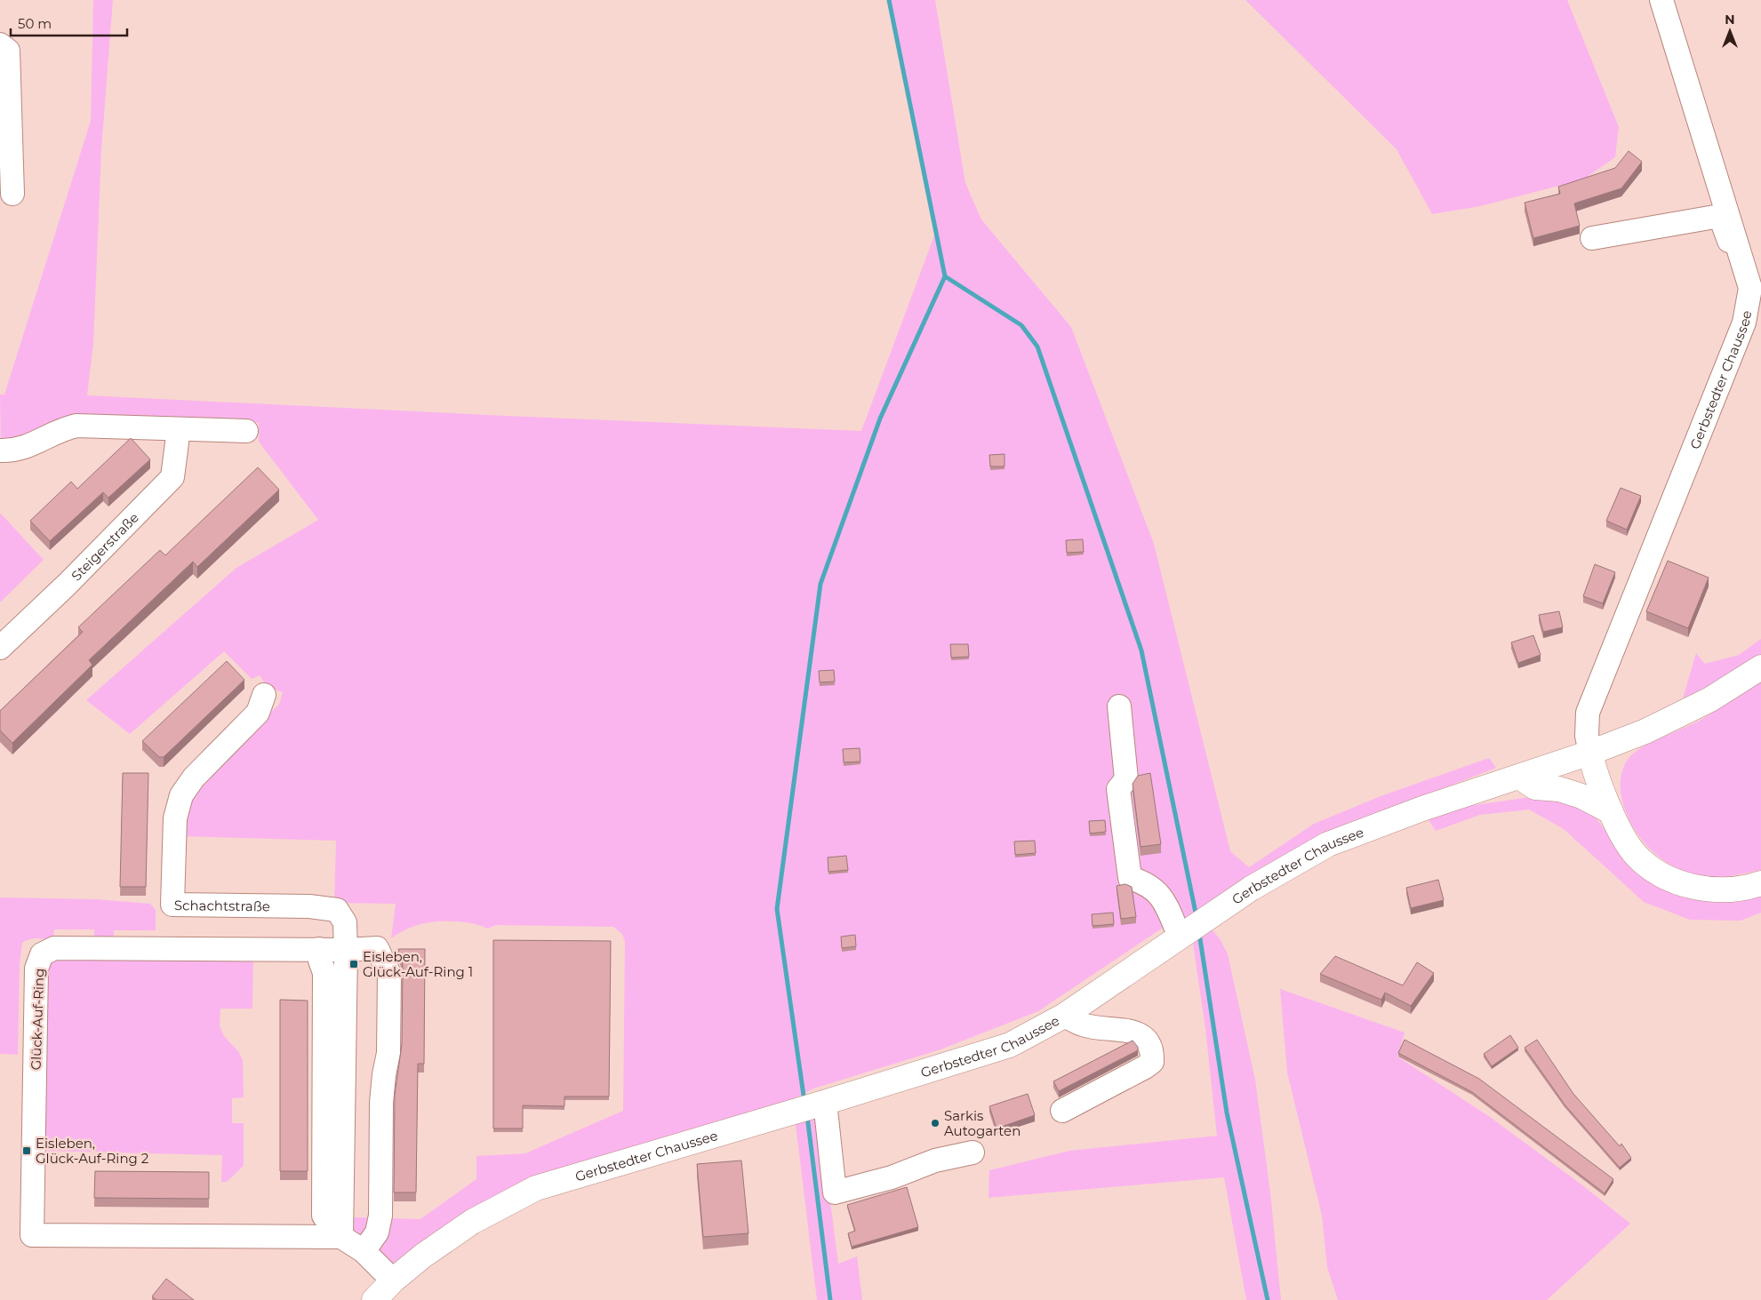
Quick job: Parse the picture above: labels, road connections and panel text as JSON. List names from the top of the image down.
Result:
{
  "streets": {
    "main road": ["Gerbstedter Chaussee"],
    "street": ["Steigerstraße", "Schachtstraße", "Glück-Auf-Ring"]
  },
  "crossings": [
    ["Schachtstraße", "Glück-Auf-Ring"]
  ],
  "places": {
    "transit": ["Eisleben, Glück-Auf-Ring 1", "Eisleben, Glück-Auf-Ring 2"],
    "other": ["Sarkis Autogarten"]
  },
  "scale_bar": "50 m",
  "north": "top"
}
